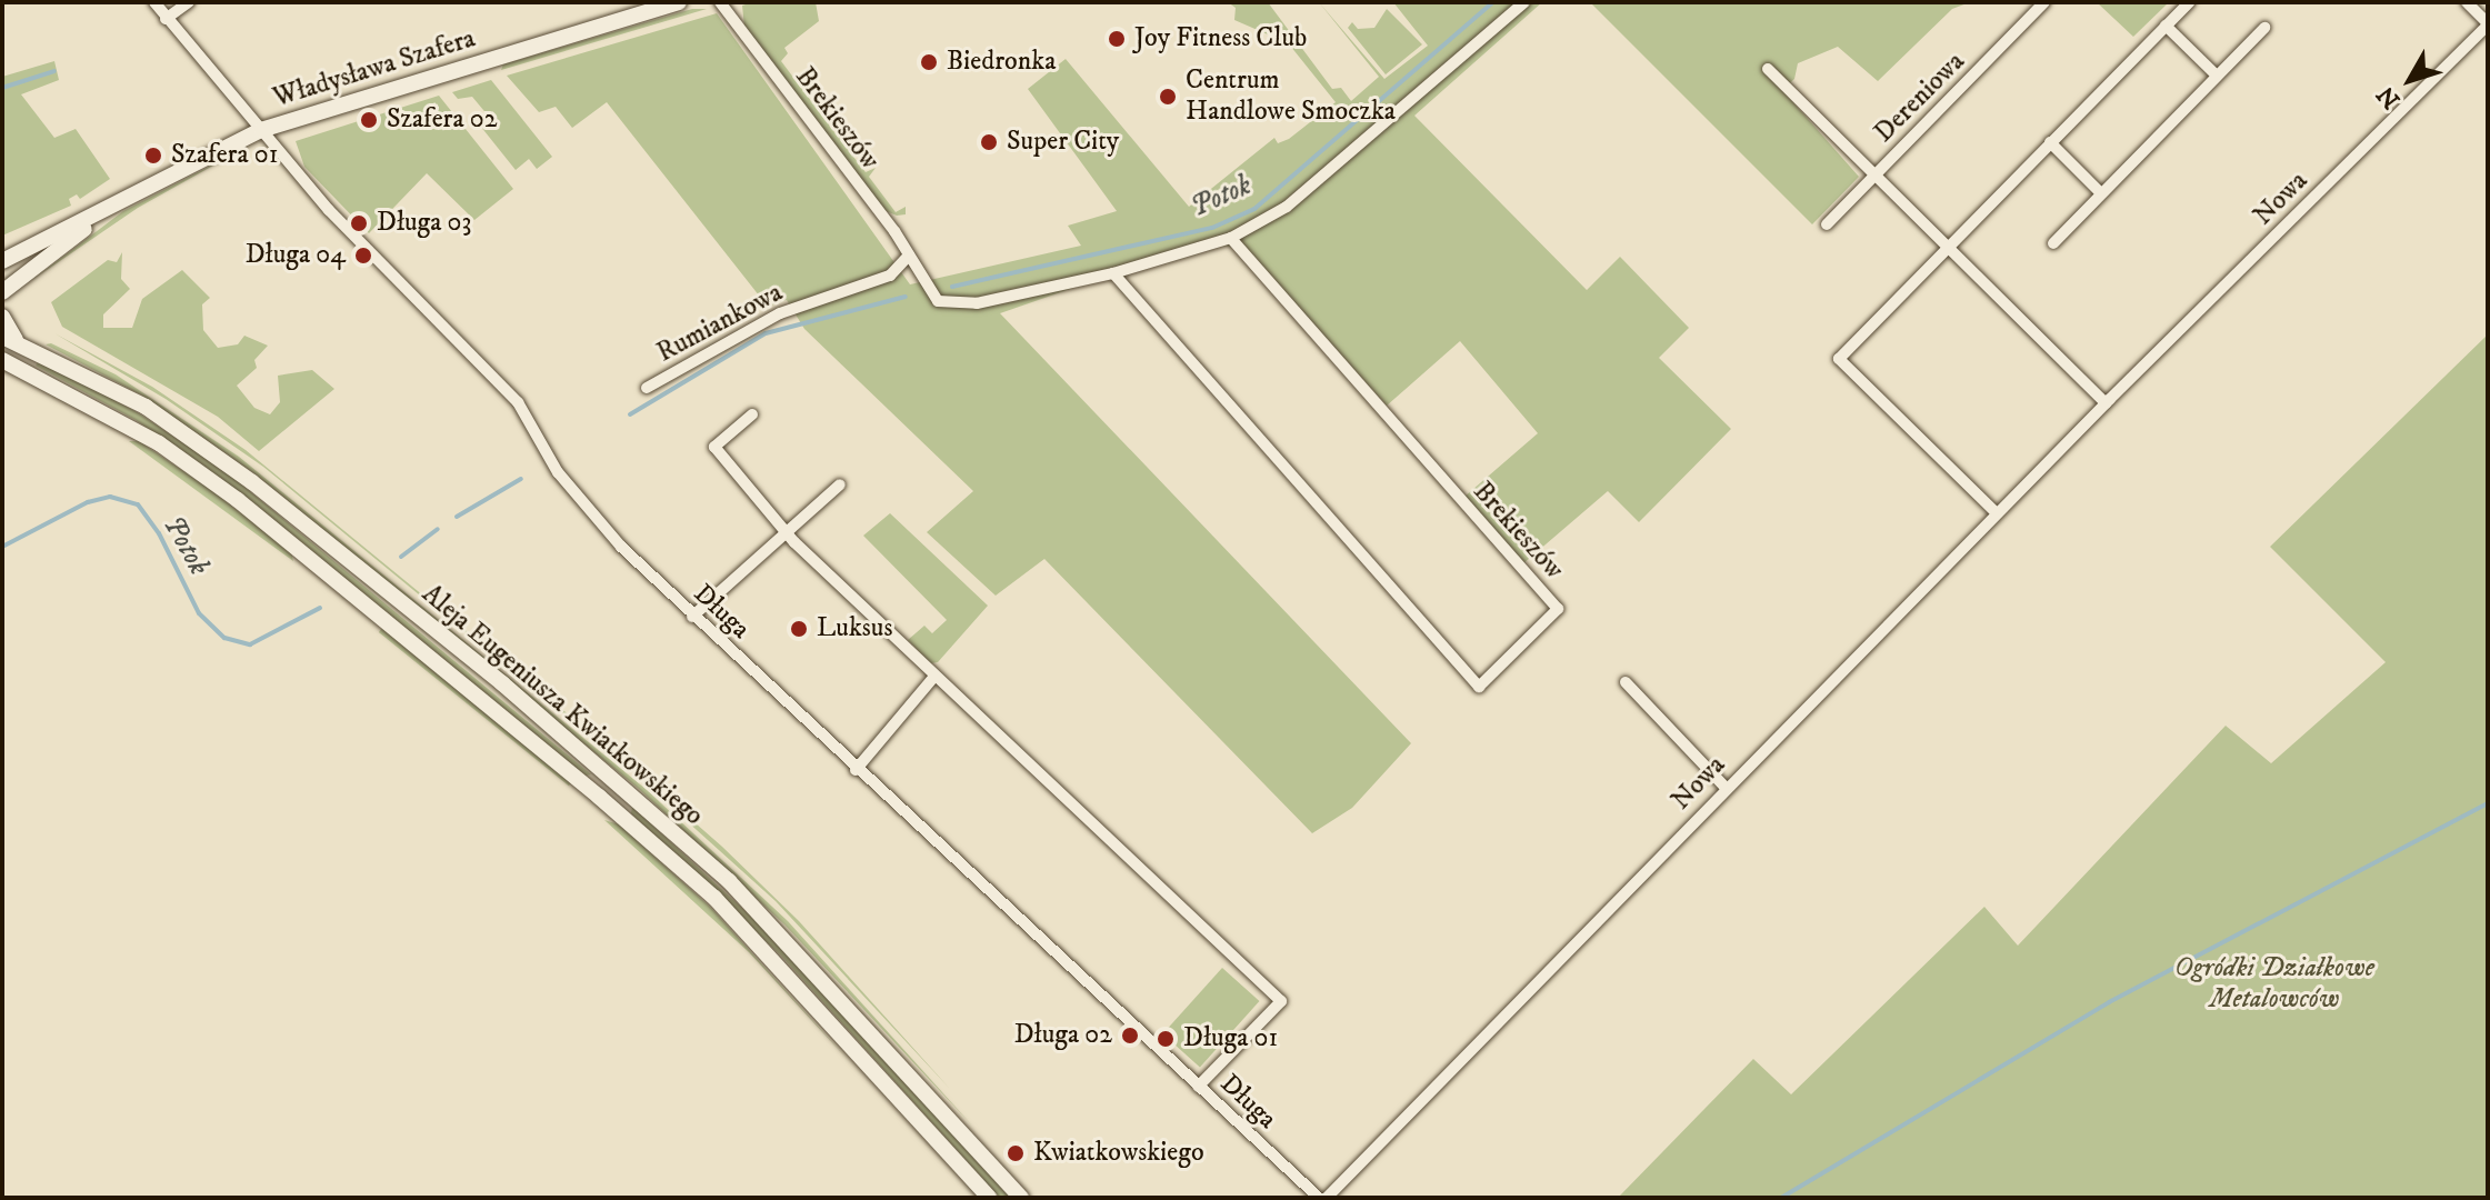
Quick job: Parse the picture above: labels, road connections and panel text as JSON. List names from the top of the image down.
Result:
{
  "streets": {
    "street": [
      "Władysława Szafera",
      "Dereniowa",
      "Brekieszów",
      "Nowa",
      "Rumiankowa",
      "Długa",
      "Aleja Eugeniusza Kwiatkowskiego"
    ]
  },
  "crossings": [
    ["Władysława Szafera", "Długa"],
    ["Brekieszów", "Rumiankowa"]
  ],
  "water": ["Potok"],
  "parks": ["Ogródki Działkowe Metalowców"],
  "places": [
    "Joy Fitness Club",
    "Biedronka",
    "Centrum Handlowe Smoczka",
    "Szafera 02",
    "Super City",
    "Szafera 01",
    "Długa 03",
    "Długa 04",
    "Luksus",
    "Długa 02",
    "Długa 01",
    "Kwiatkowskiego"
  ],
  "north": "bottom left"
}
